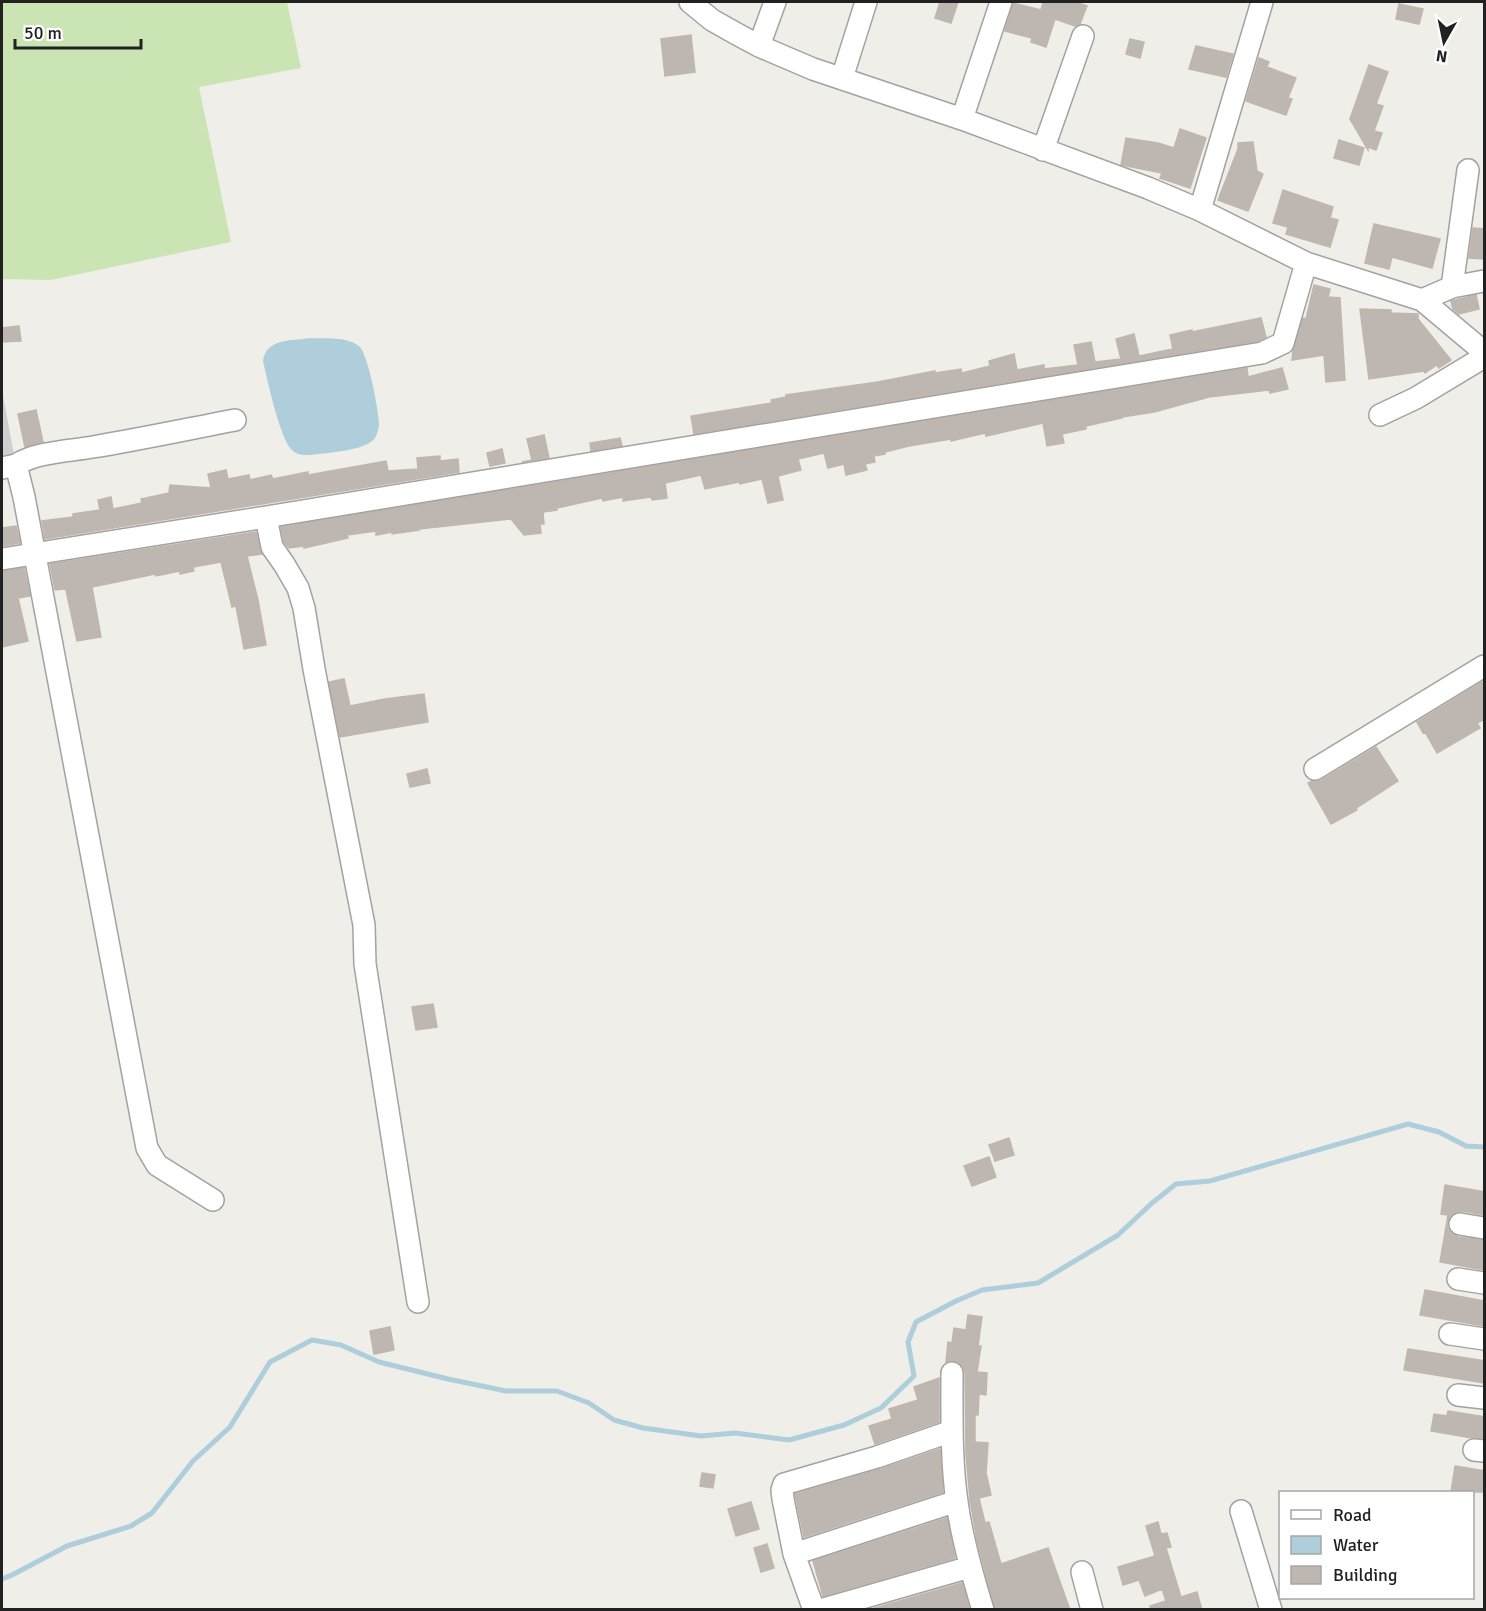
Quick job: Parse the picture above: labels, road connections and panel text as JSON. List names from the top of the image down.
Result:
{
  "legend": ["Road", "Water", "Building"],
  "scale_bar": "50 m",
  "north": "bottom"
}
